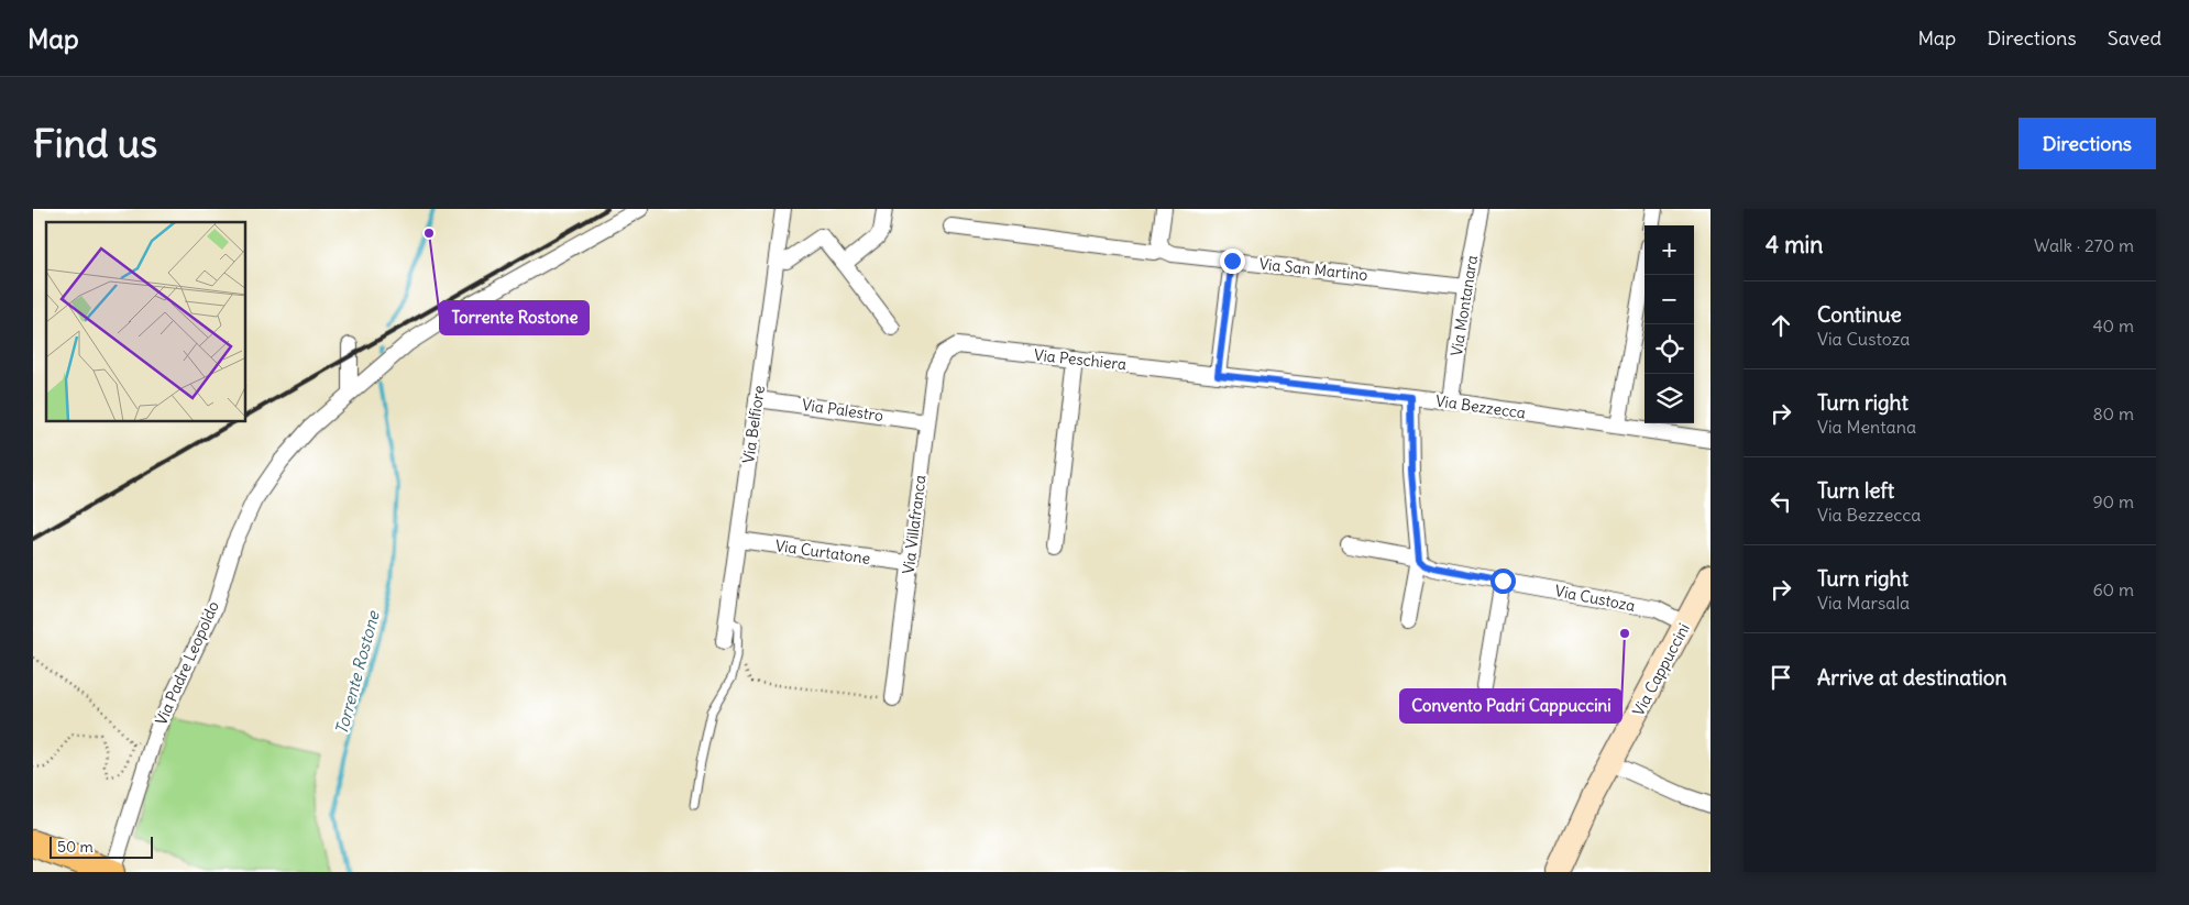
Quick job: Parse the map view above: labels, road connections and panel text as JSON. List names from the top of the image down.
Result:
{
  "streets": {
    "main road": ["Via Cappuccini"],
    "street": [
      "Via San Martino",
      "Via Montanara",
      "Via Peschiera",
      "Via Bezzecca",
      "Via Palestro",
      "Via Belfiore",
      "Via Villafranca",
      "Via Curtatone",
      "Via Custoza",
      "Via Padre Leopoldo"
    ]
  },
  "crossings": [
    ["Via San Martino", "Via Montanara"],
    ["Via Montanara", "Via Bezzecca"],
    ["Via Peschiera", "Via Bezzecca"],
    ["Via Peschiera", "Via Villafranca"],
    ["Via Palestro", "Via Belfiore"],
    ["Via Palestro", "Via Villafranca"],
    ["Via Belfiore", "Via Curtatone"],
    ["Via Villafranca", "Via Curtatone"],
    ["Via Custoza", "Via Cappuccini"]
  ],
  "water": ["Torrente Rostone"],
  "places": ["Torrente Rostone", "Convento Padri Cappuccini"],
  "scale_bar": "50 m",
  "page": {
    "header": "Map",
    "nav": ["Map", "Directions", "Saved"],
    "buttons": "Directions",
    "title": "Find us",
    "heading": ["4 min", "Walk · 270 m"],
    "map_buttons": ["+", "−"],
    "list": [
      ["Continue", "Via Custoza", "40 m"],
      ["Turn right", "Via Mentana", "80 m"],
      ["Turn left", "Via Bezzecca", "90 m"],
      ["Turn right", "Via Marsala", "60 m"],
      "Arrive at destination"
    ],
    "scale": "50 m"
  }
}
